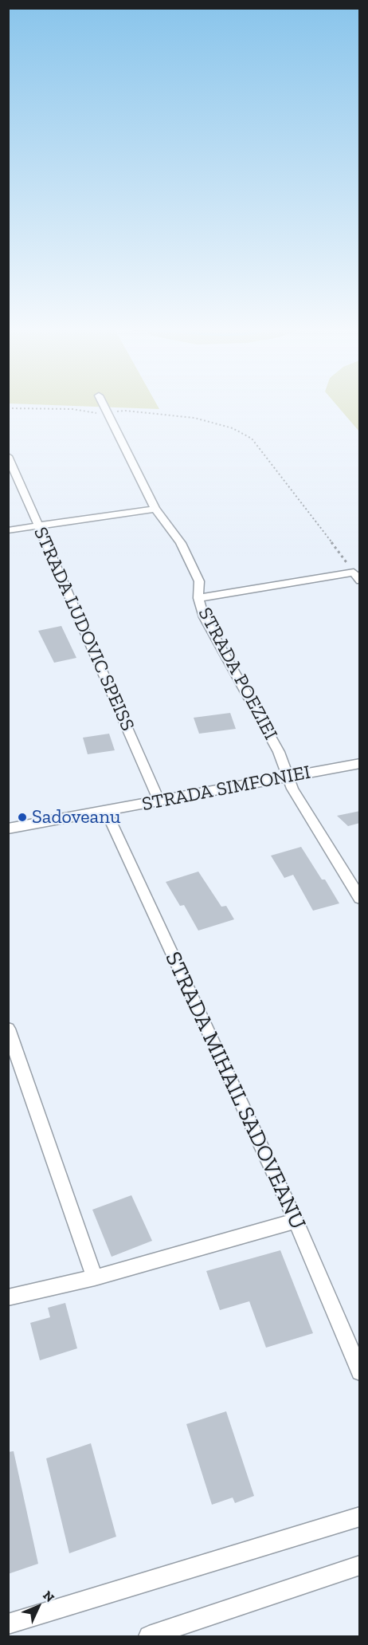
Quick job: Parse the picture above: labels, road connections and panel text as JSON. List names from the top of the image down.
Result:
{
  "streets": {
    "street": [
      "STRADA LUDOVIC SPEISS",
      "STRADA POEZIEI",
      "STRADA SIMFONIEI",
      "STRADA MIHAIL SADOVEANU"
    ]
  },
  "crossings": [
    ["STRADA LUDOVIC SPEISS", "STRADA SIMFONIEI"],
    ["STRADA POEZIEI", "STRADA SIMFONIEI"],
    ["STRADA SIMFONIEI", "STRADA MIHAIL SADOVEANU"]
  ],
  "places": ["Sadoveanu"],
  "north": "top right"
}
